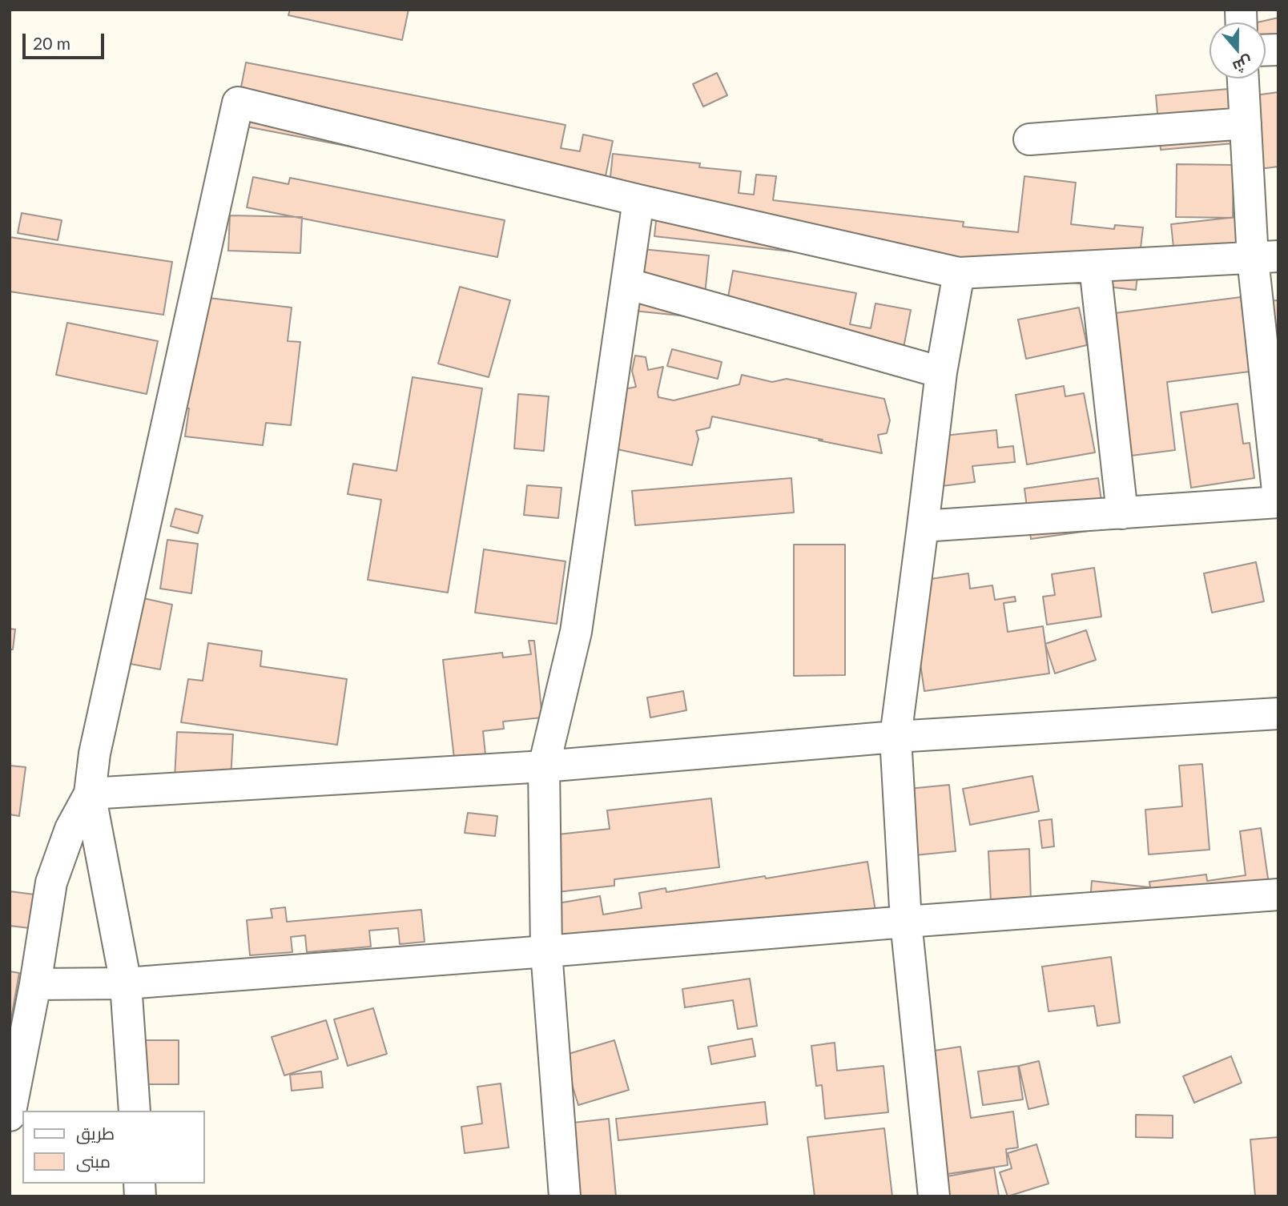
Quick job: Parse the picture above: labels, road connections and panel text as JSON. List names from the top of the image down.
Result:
{
  "legend": ["طريق", "مبنى"],
  "scale_bar": "20 m",
  "north": "bottom"
}
